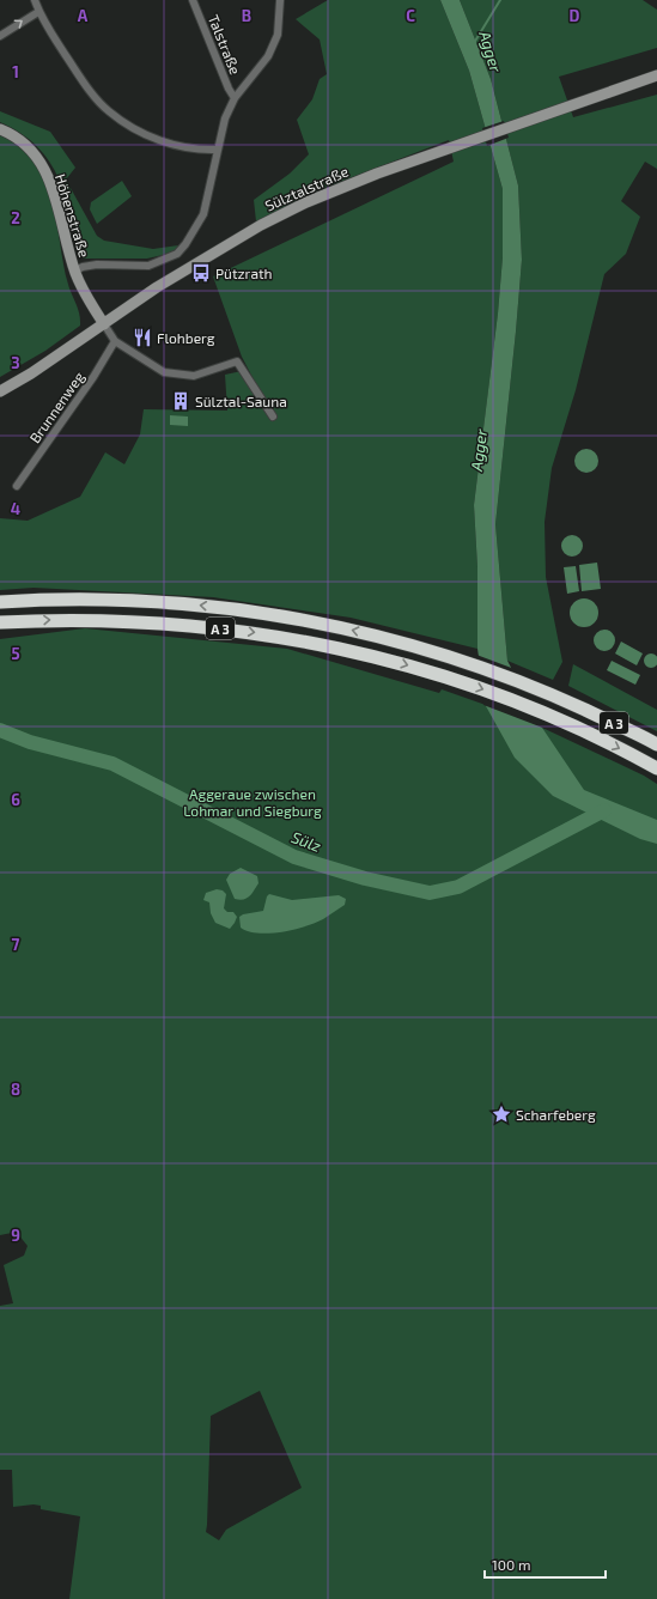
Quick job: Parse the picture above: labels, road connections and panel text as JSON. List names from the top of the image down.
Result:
{
  "streets": {
    "highway": ["A 3"],
    "main road": ["Sülztalstraße", "Höhenstraße"],
    "street": ["Talstraße", "Brunnenweg"]
  },
  "crossings": [
    ["Sülztalstraße", "Höhenstraße"]
  ],
  "water": ["Agger", "Sülz"],
  "parks": ["Aggeraue zwischen Lohmar und Siegburg"],
  "places": {
    "bus stop": ["Pützrath"],
    "restaurant": ["Flohberg"],
    "building": ["Sülztal-Sauna"],
    "place": ["Scharfeberg"]
  },
  "scale_bar": "100 m",
  "grid": {
    "columns": [
      "A",
      "B",
      "C",
      "D"
    ],
    "rows": [
      "1",
      "2",
      "3",
      "4",
      "5",
      "6",
      "7",
      "8",
      "9"
    ]
  }
}
